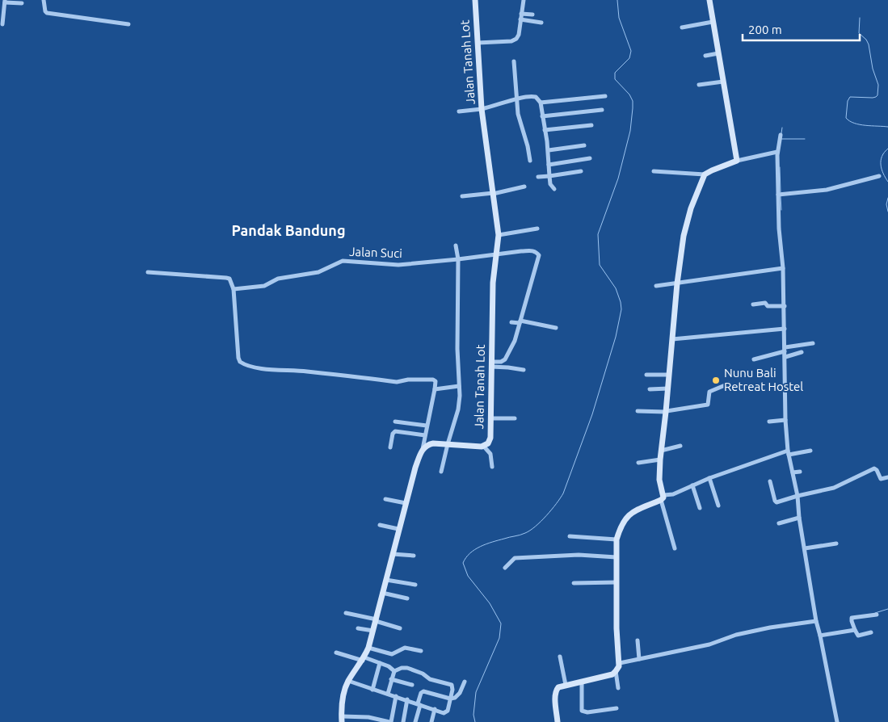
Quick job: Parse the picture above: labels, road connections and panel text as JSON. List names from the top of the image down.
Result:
{
  "streets": {
    "street": ["Jalan Tanah Lot", "Jalan Suci"]
  },
  "crossings": [
    ["Jalan Tanah Lot", "Jalan Suci"]
  ],
  "districts": ["Pandak Bandung"],
  "places": ["Nunu Bali Retreat Hostel"],
  "scale_bar": "200 m"
}
